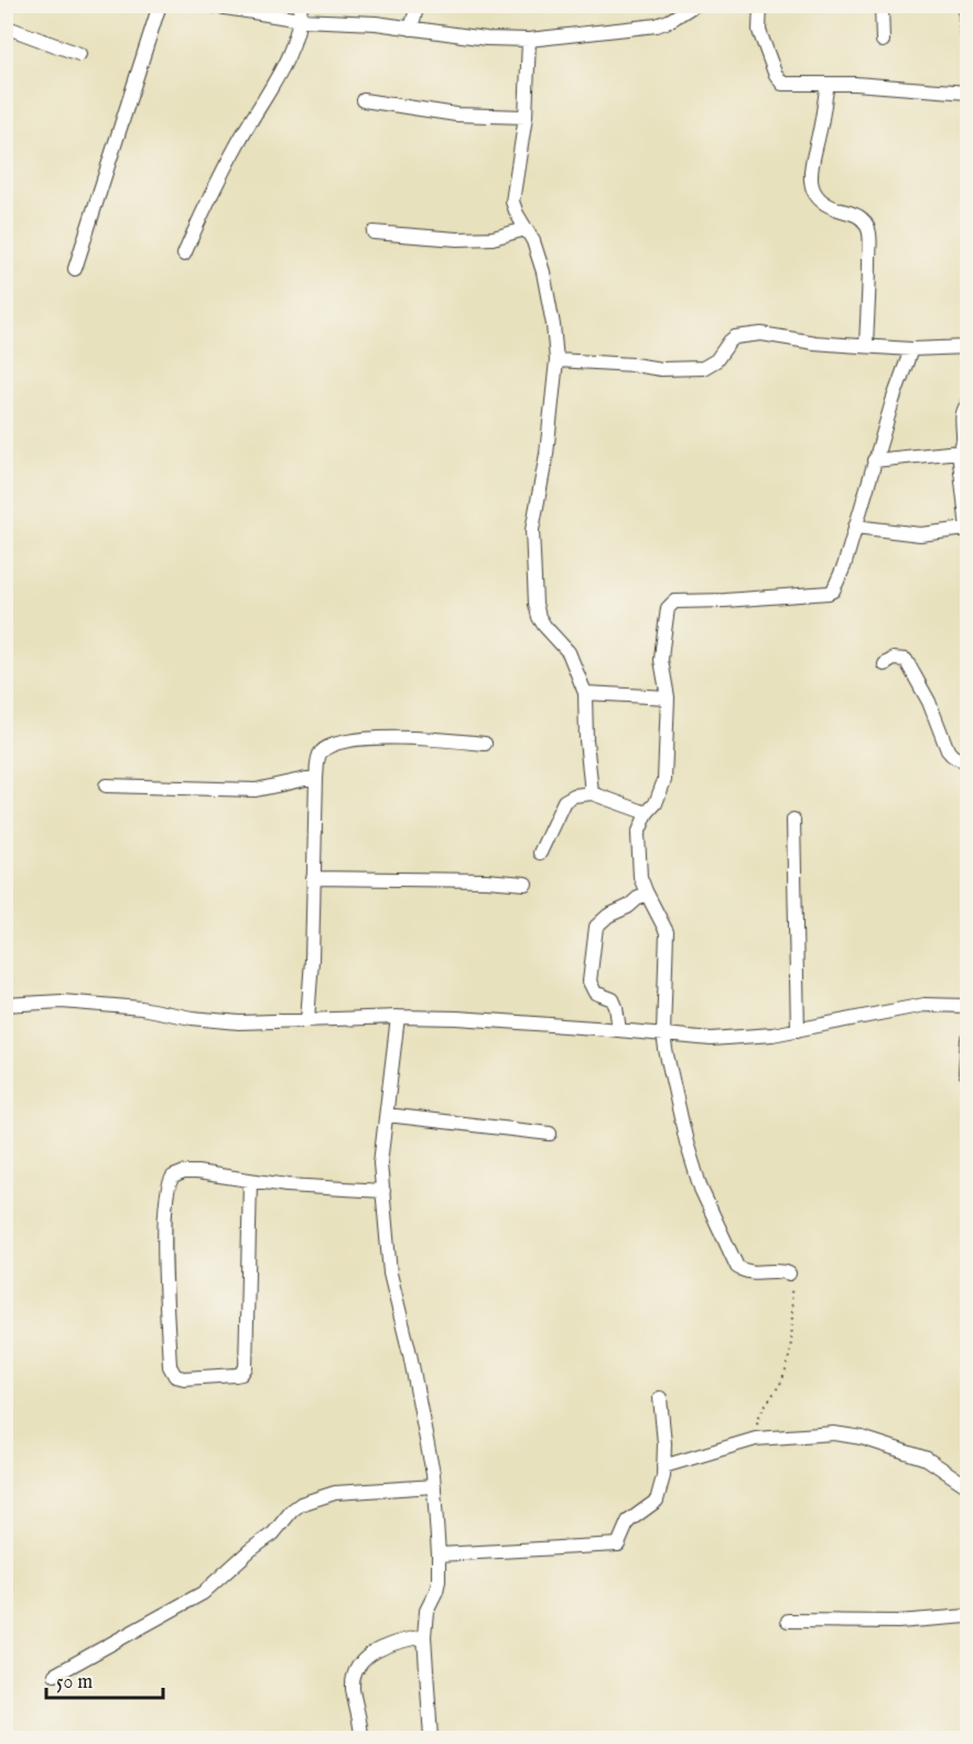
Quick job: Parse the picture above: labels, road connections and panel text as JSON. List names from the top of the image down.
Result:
{
  "scale_bar": "50 m"
}
